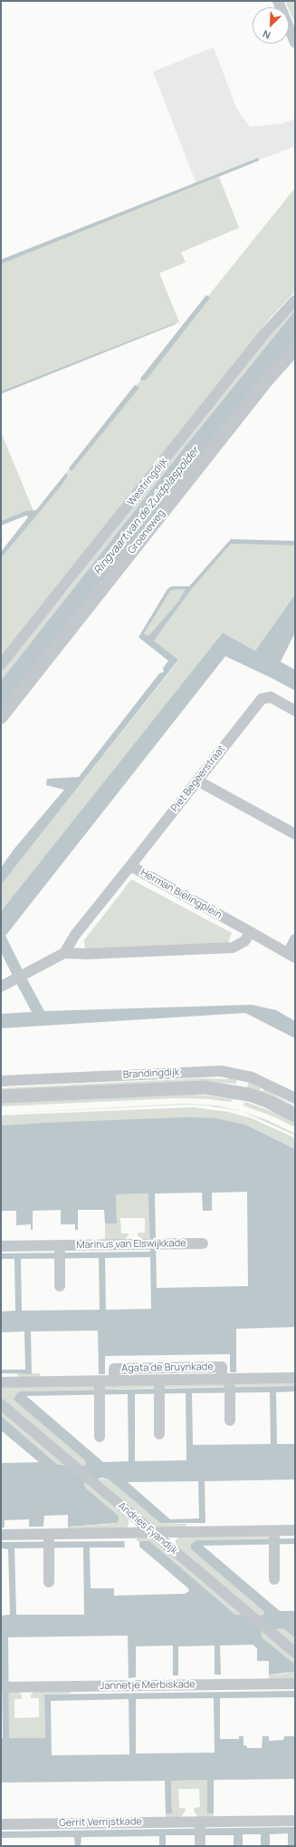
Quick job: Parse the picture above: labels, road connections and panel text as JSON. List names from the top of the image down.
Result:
{
  "streets": {
    "street": [
      "Westringdijk",
      "Groeneweg",
      "Piet Begeerstraat",
      "Herman Bielingplein",
      "Brandingdijk",
      "Marinus van Elswijkkade",
      "Agata de Bruynkade",
      "Andries Fyandijk",
      "Jannetje Merbiskade",
      "Gerrit Verrijstkade"
    ]
  },
  "crossings": [
    ["Piet Begeerstraat", "Herman Bielingplein"]
  ],
  "water": ["Ringvaart van de Zuidplaspolder"],
  "north": "bottom left"
}
